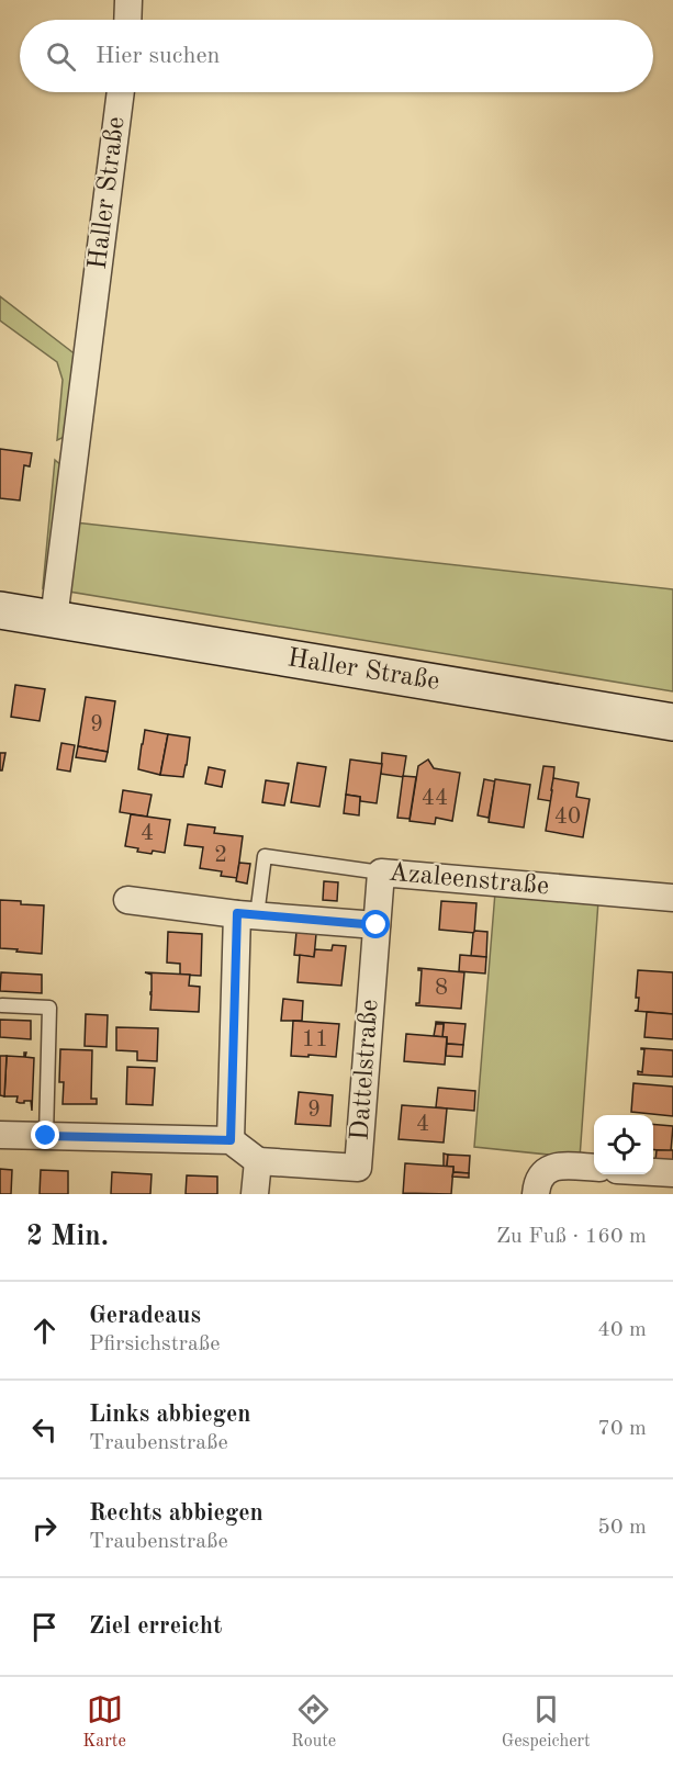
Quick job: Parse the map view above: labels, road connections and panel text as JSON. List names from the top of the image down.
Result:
{
  "streets": {
    "main road": ["Haller Straße"],
    "street": ["Azaleenstraße", "Dattelstraße"]
  },
  "crossings": [
    ["Azaleenstraße", "Dattelstraße"]
  ],
  "house_numbers": [
    "9",
    "44",
    "40",
    "4",
    "2",
    "8",
    "11",
    "9",
    "4"
  ],
  "page": {
    "search": "Hier suchen",
    "heading": ["2 Min.", "Zu Fuß · 160 m"],
    "list": [
      ["Geradeaus", "Pfirsichstraße", "40 m"],
      ["Links abbiegen", "Traubenstraße", "70 m"],
      ["Rechts abbiegen", "Traubenstraße", "50 m"],
      "Ziel erreicht"
    ],
    "nav": ["Karte", "Route", "Gespeichert"]
  }
}
